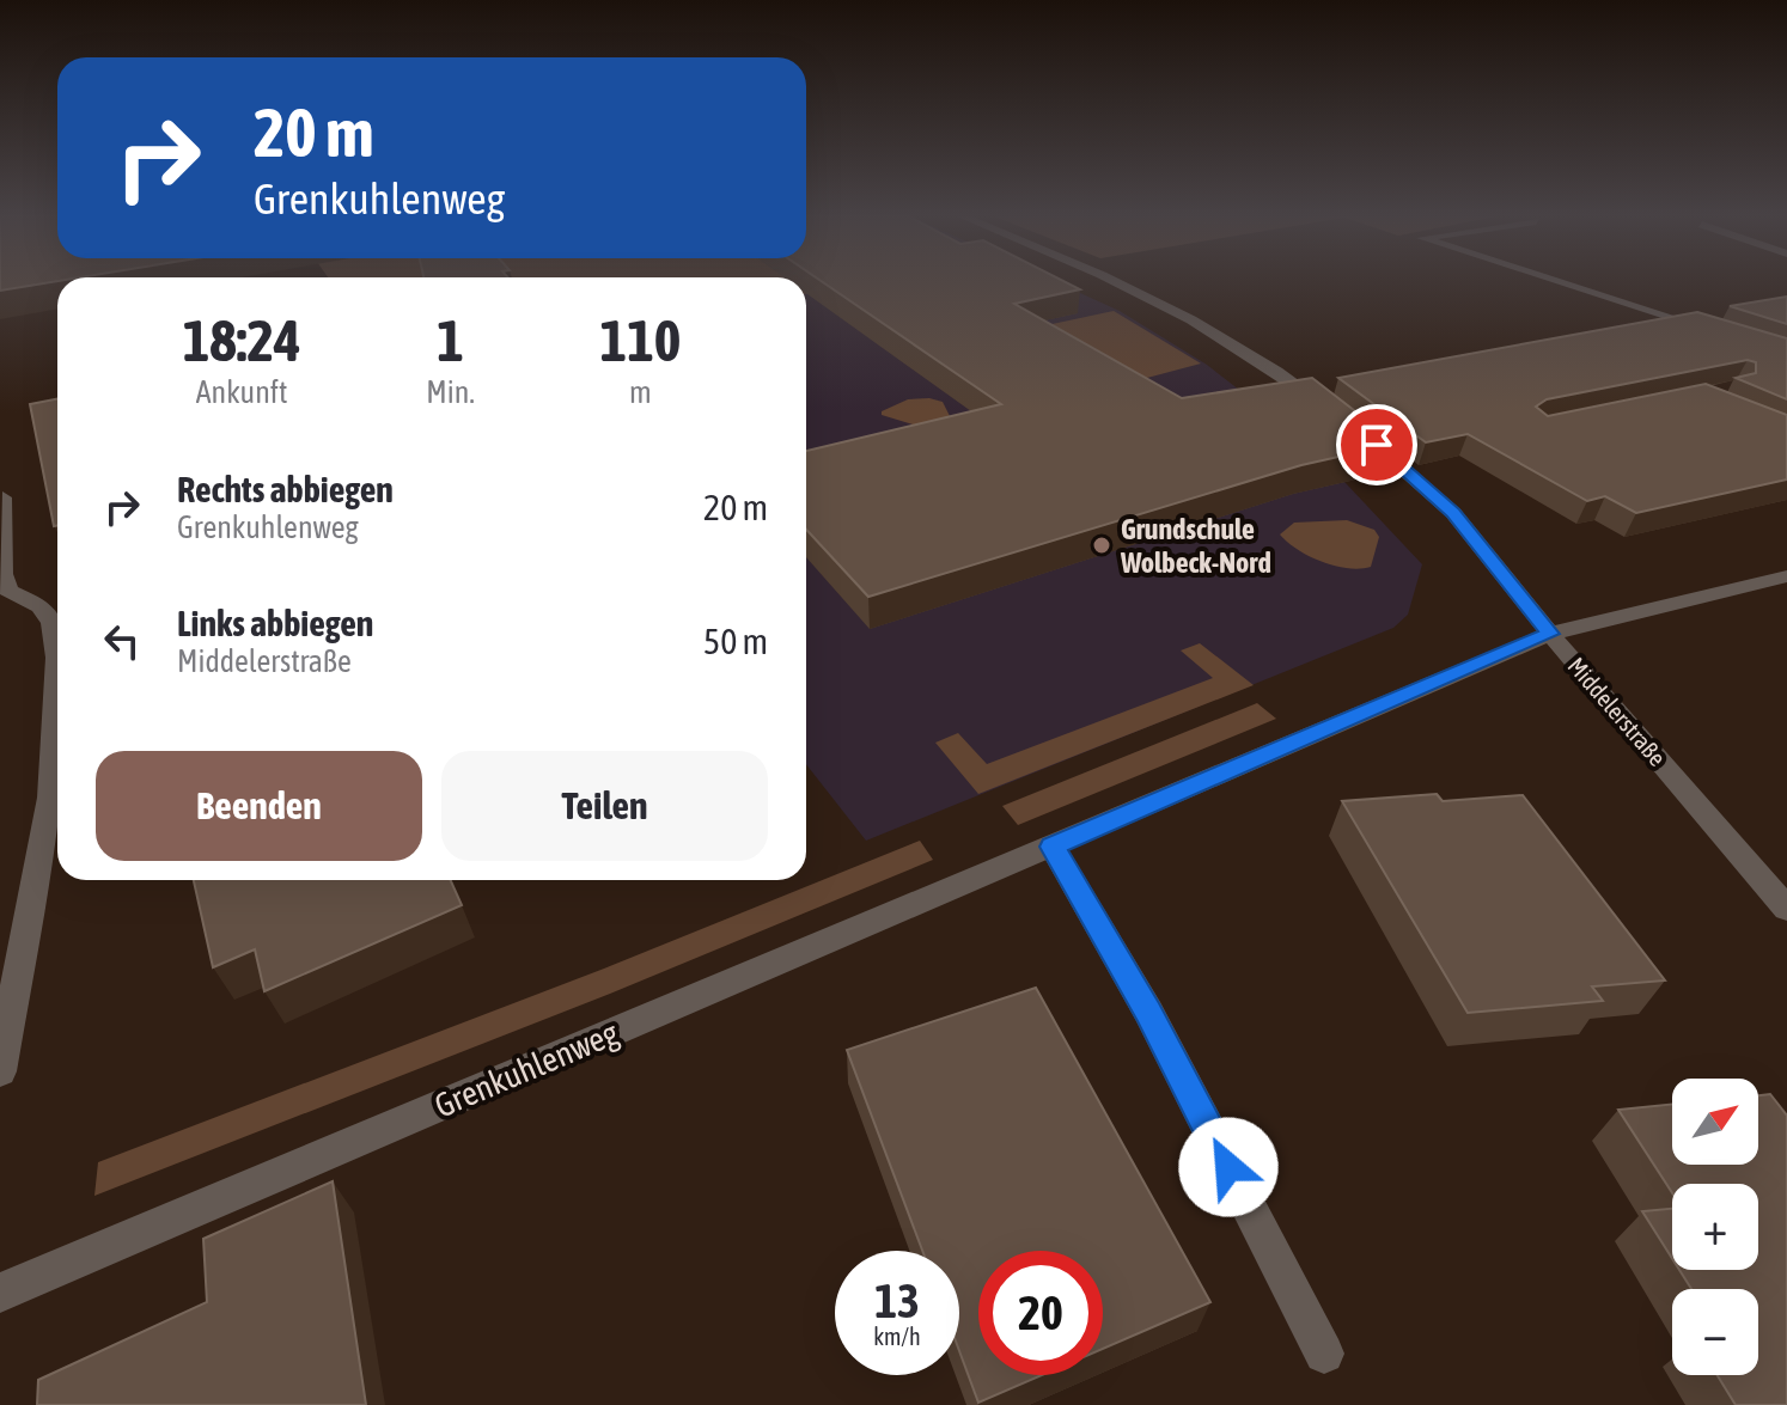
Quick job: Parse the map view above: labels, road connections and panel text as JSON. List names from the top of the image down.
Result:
{
  "streets": {
    "street": ["Middelerstraße", "Grenkuhlenweg"]
  },
  "crossings": [
    ["Middelerstraße", "Grenkuhlenweg"]
  ],
  "places": ["Grundschule Wolbeck-Nord"],
  "north": "top right",
  "page": {
    "turn": ["20 m", "Grenkuhlenweg"],
    "eta": [
      "18:24",
      "Ankunft",
      "1",
      "Min.",
      "110",
      "m"
    ],
    "list": [
      {
        "name": "Rechts abbiegen",
        "note": "Grenkuhlenweg",
        "value": "20 m"
      },
      {
        "name": "Links abbiegen",
        "note": "Middelerstraße",
        "value": "50 m"
      }
    ],
    "buttons": ["Beenden", "Teilen"],
    "map_buttons": ["+", "−"],
    "speed": "13 km/h",
    "limit": "20"
  }
}
